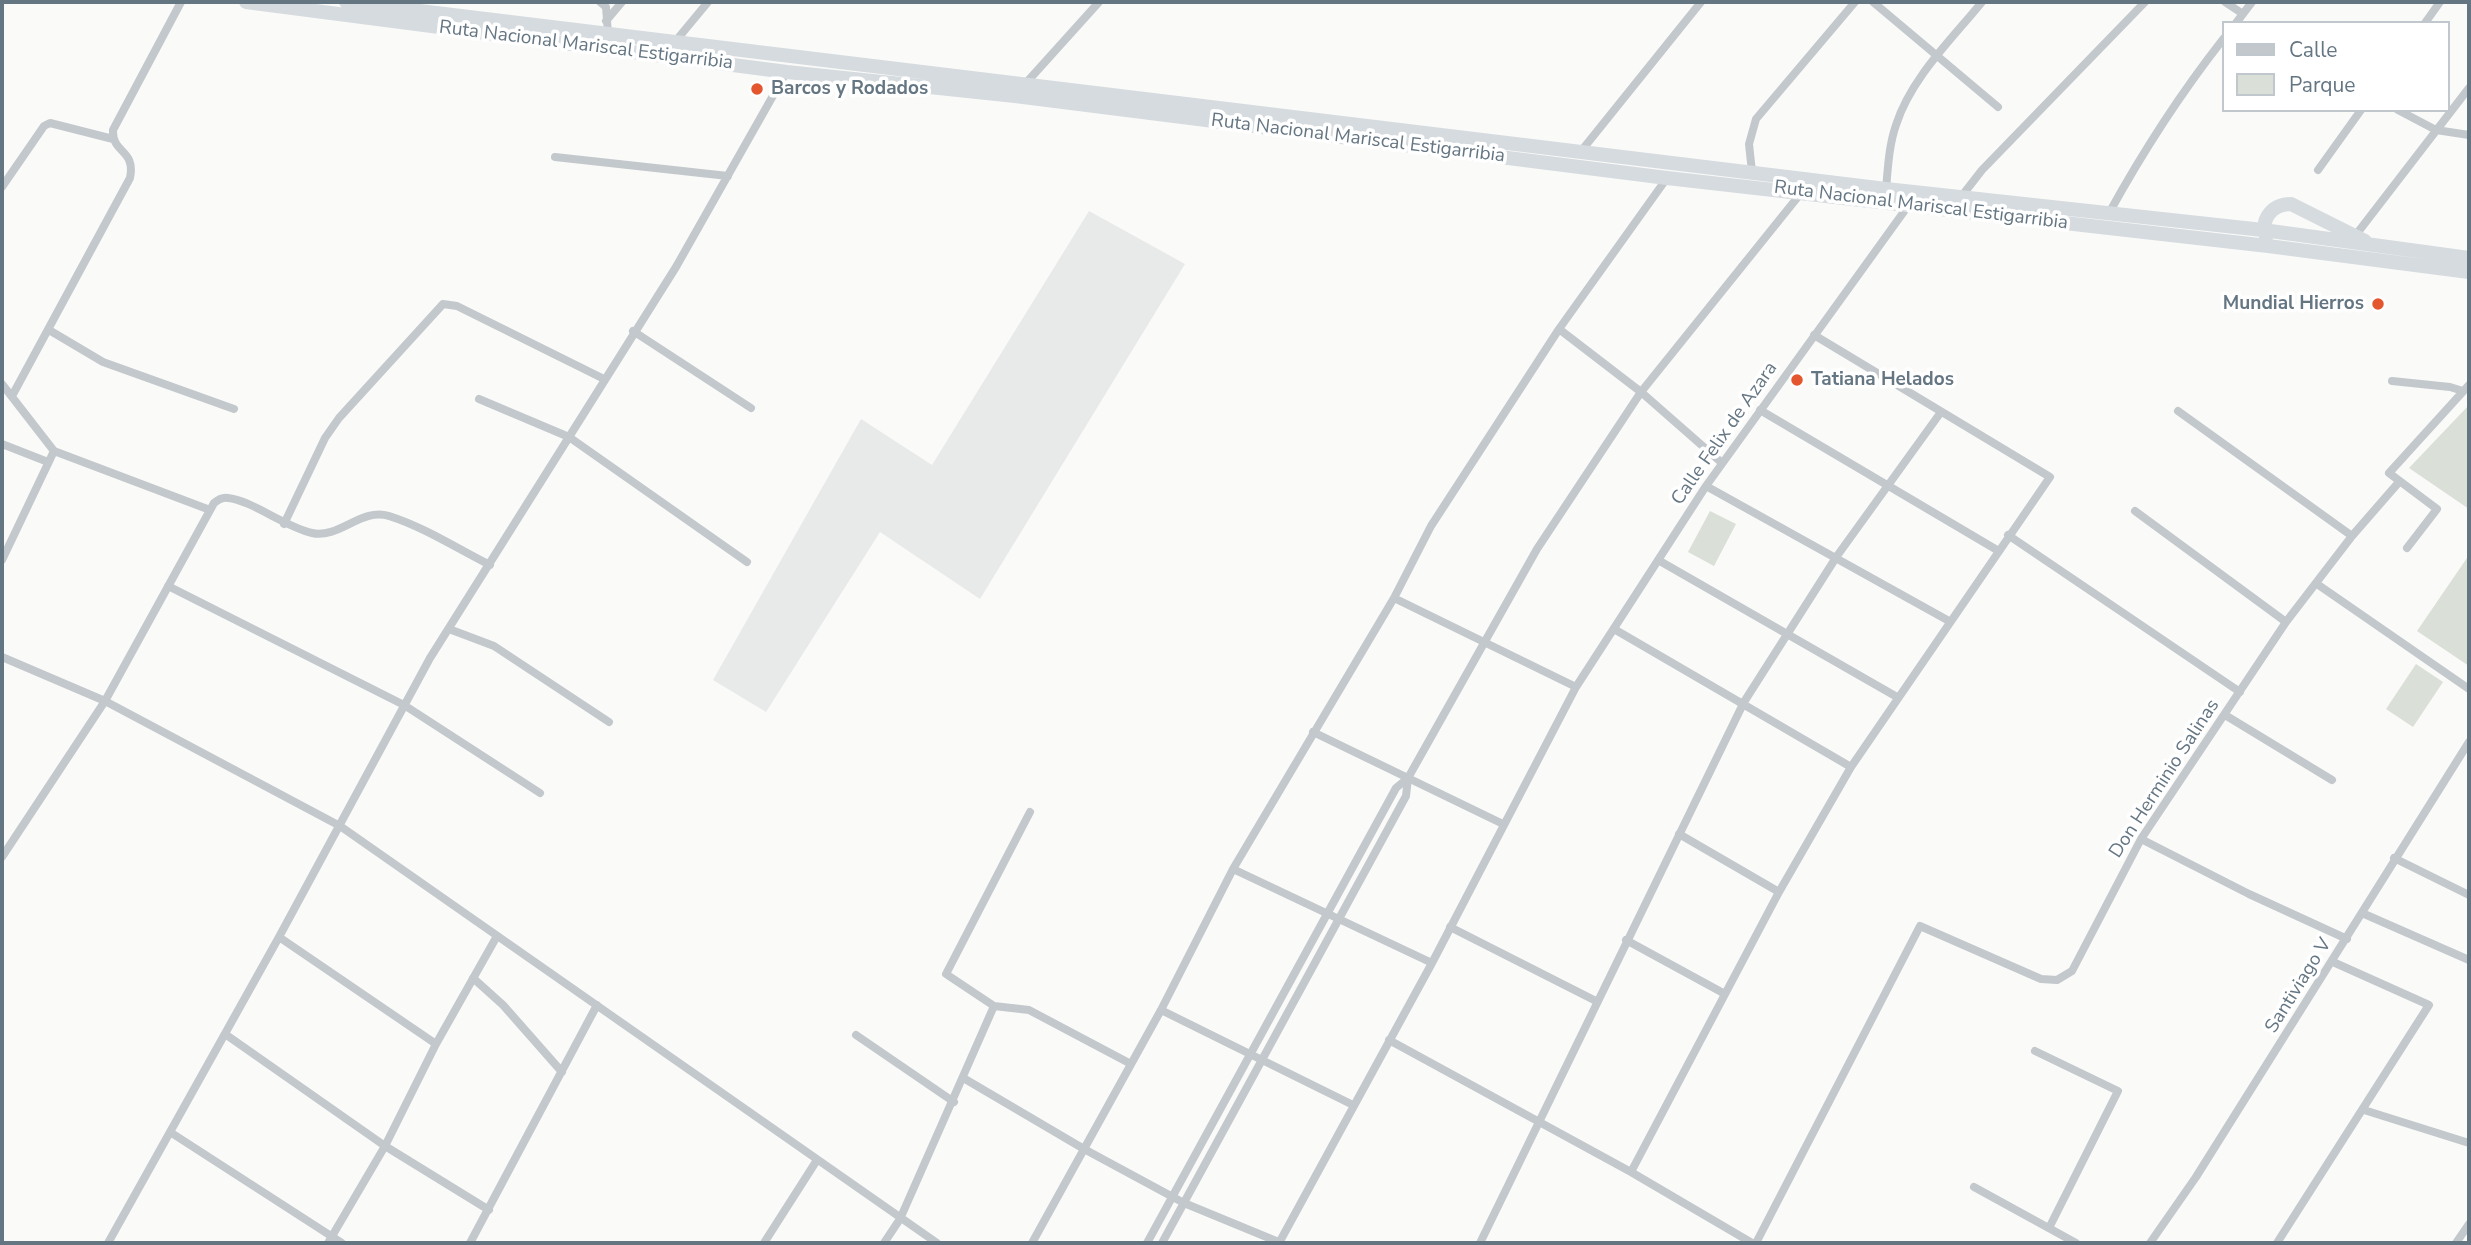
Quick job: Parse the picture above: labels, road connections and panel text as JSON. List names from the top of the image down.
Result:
{
  "streets": {
    "highway": ["Ruta Nacional Mariscal Estigarribia"],
    "street": ["Calle Felix de Azara", "Don Herminio Salinas", "Santiviago V"]
  },
  "crossings": [
    ["Ruta Nacional Mariscal Estigarribia", "Calle Felix de Azara"]
  ],
  "places": ["Barcos y Rodados", "Mundial Hierros", "Tatiana Helados"],
  "legend": ["Calle", "Parque"]
}
